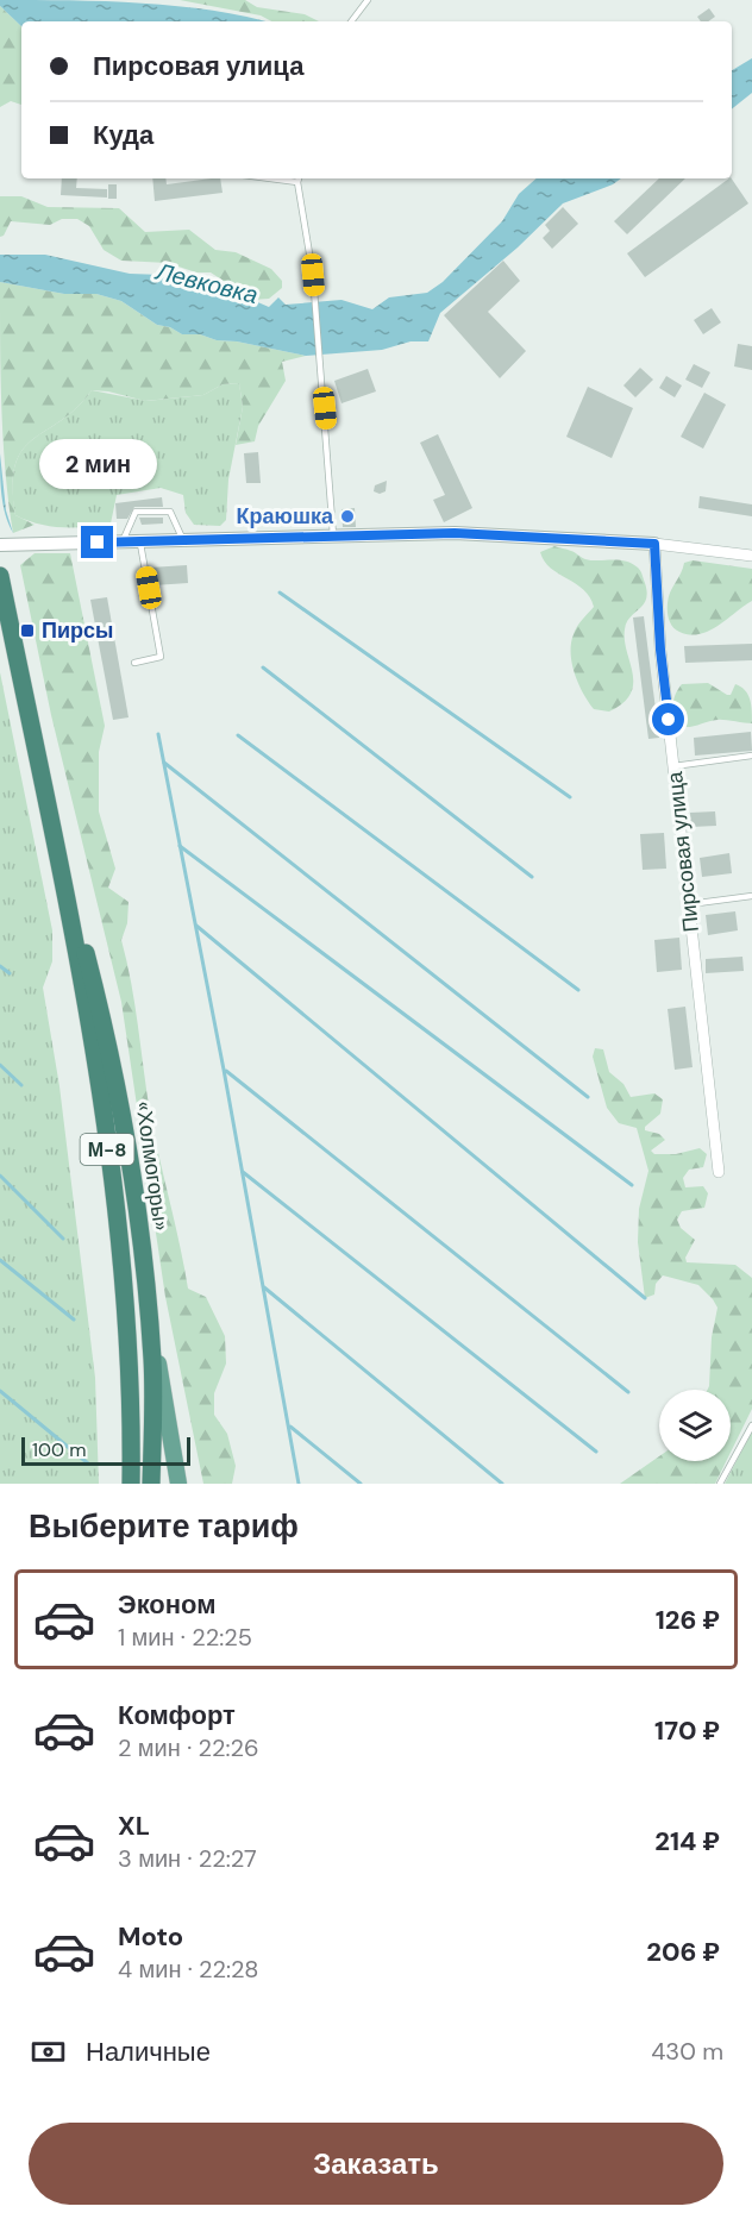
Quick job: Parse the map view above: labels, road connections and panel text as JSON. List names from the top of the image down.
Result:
{
  "streets": {
    "highway": ["М-8", "«Холмогоры»"],
    "street": ["Пирсовая улица"]
  },
  "water": ["Левковка"],
  "places": {
    "other": ["Краюшка"],
    "transit": ["Пирсы"]
  },
  "scale_bar": "100 m",
  "page": {
    "banner": ["Пирсовая улица", "Куда"],
    "bubble": "2 мин",
    "scale": "100 m",
    "heading": "Выберите тариф",
    "list": [
      {
        "name": "Эконом",
        "note": "1 мин · 22:25",
        "value": "126 ₽"
      },
      {
        "name": "Комфорт",
        "note": "2 мин · 22:26",
        "value": "170 ₽"
      },
      {
        "name": "XL",
        "note": "3 мин · 22:27",
        "value": "214 ₽"
      },
      {
        "name": "Moto",
        "note": "4 мин · 22:28",
        "value": "206 ₽"
      }
    ],
    "pay": ["Наличные", "430 m"],
    "buttons": "Заказать"
  }
}
